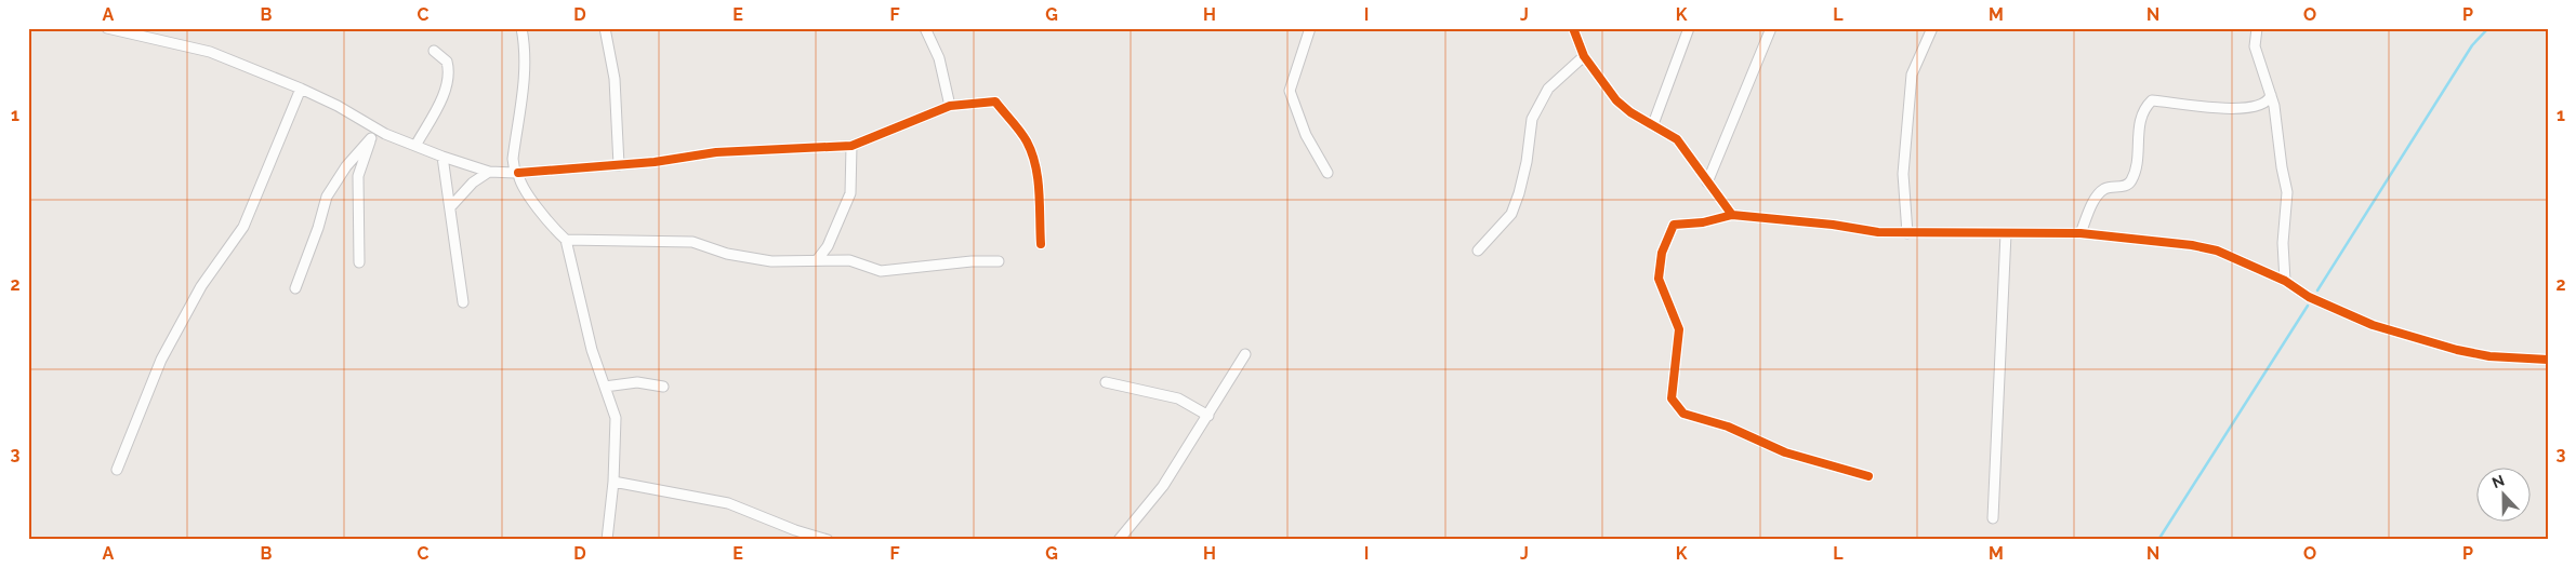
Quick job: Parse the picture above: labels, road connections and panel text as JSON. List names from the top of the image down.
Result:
{
  "north": "top",
  "grid": {
    "columns": [
      "A",
      "B",
      "C",
      "D",
      "E",
      "F",
      "G",
      "H",
      "I",
      "J",
      "K",
      "L",
      "M",
      "N",
      "O",
      "P"
    ],
    "rows": ["1", "2", "3"]
  }
}
